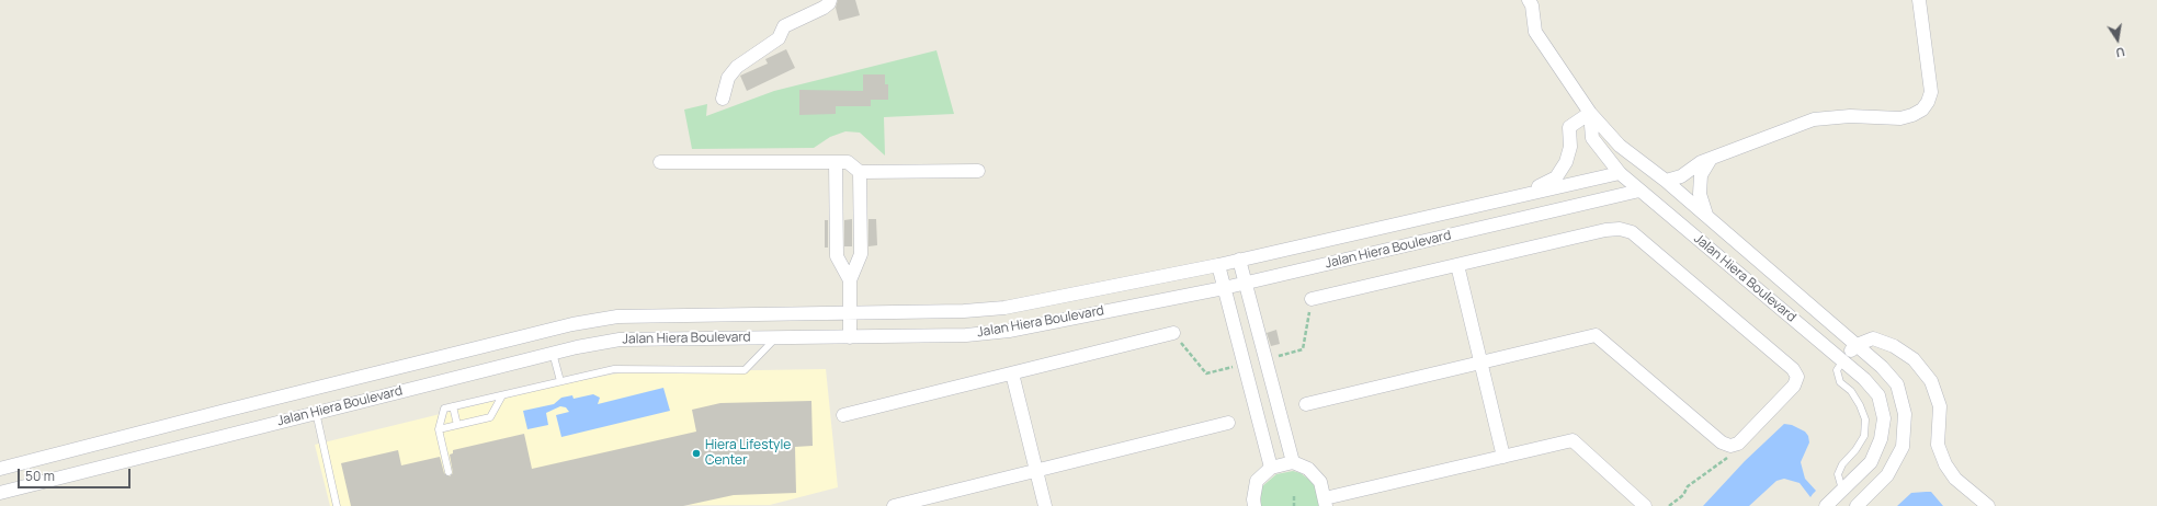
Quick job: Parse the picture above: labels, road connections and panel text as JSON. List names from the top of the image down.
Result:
{
  "streets": {
    "street": ["Jalan Hiera Boulevard"]
  },
  "places": ["Hiera Lifestyle Center"],
  "scale_bar": "50 m",
  "north": "bottom"
}
